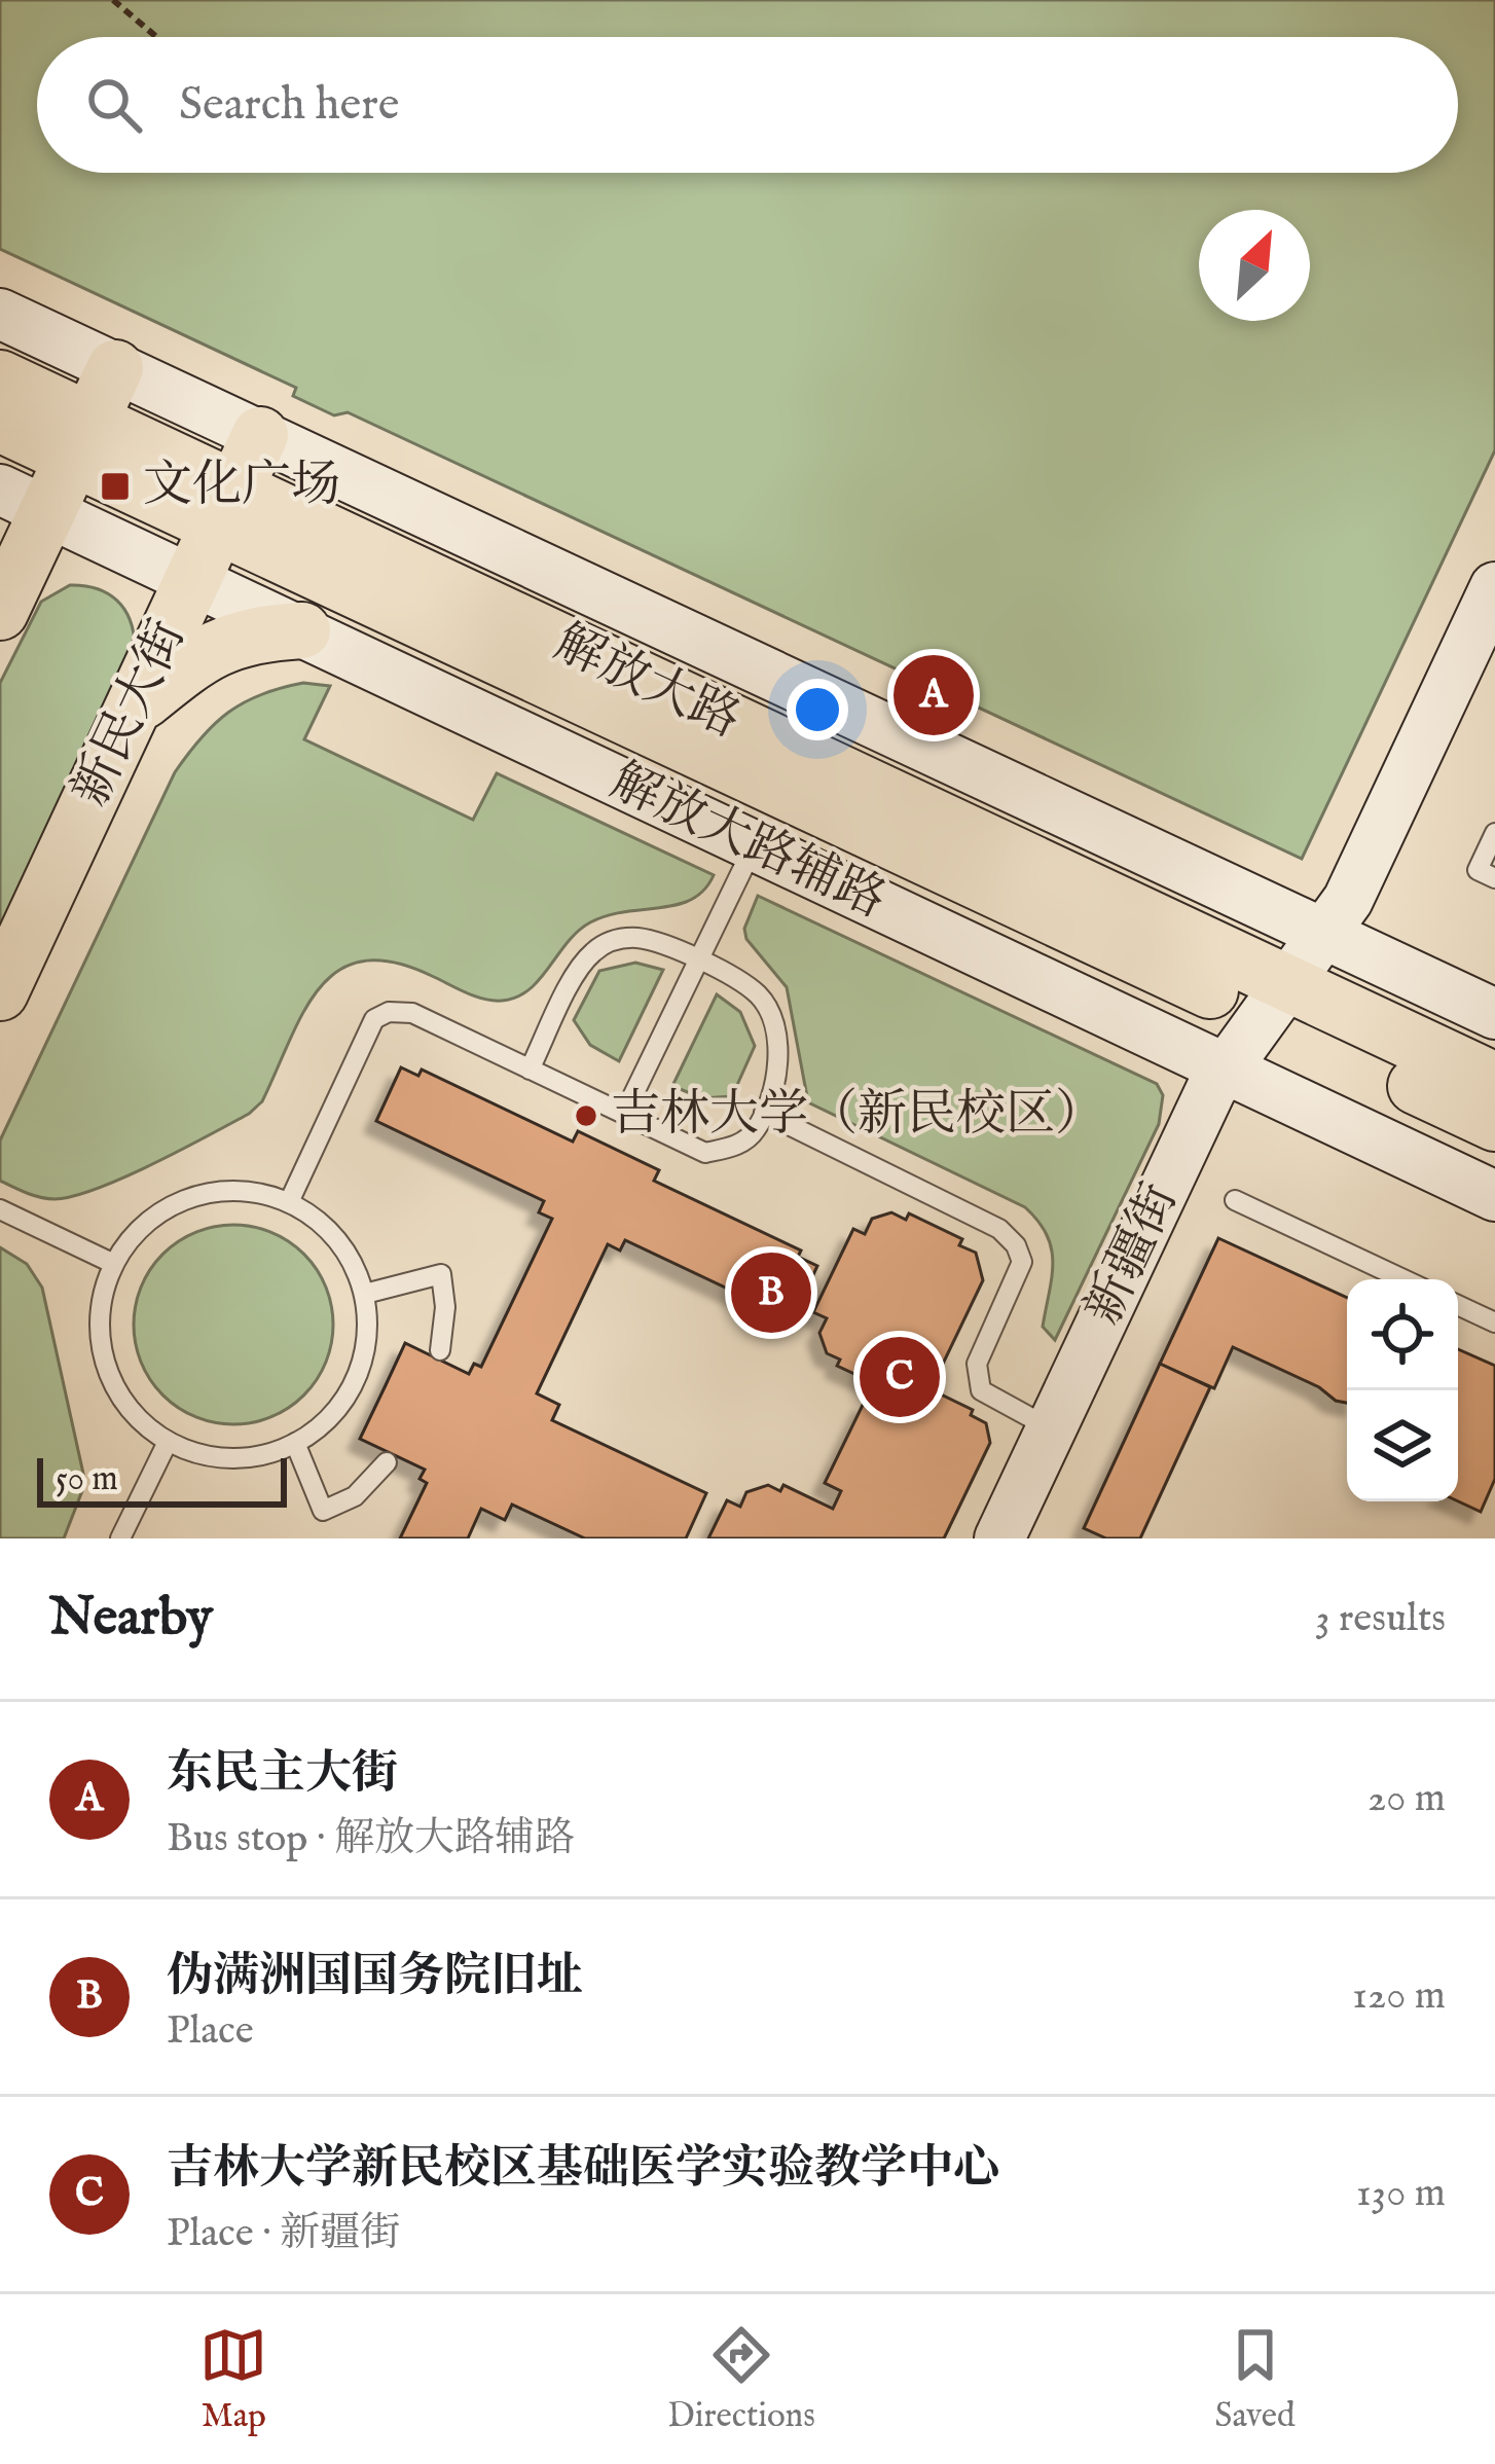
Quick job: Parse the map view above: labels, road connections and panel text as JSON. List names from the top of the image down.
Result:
{
  "streets": {
    "main road": ["解放大路", "新民大街"],
    "street": ["解放大路辅路", "新疆街"]
  },
  "crossings": [
    ["解放大路", "新民大街"],
    ["解放大路", "新疆街"],
    ["新民大街", "解放大路辅路"],
    ["解放大路辅路", "新疆街"]
  ],
  "places": {
    "transit": ["文化广场"],
    "other": ["吉林大学（新民校区）"]
  },
  "scale_bar": "50 m",
  "north": "top right",
  "page": {
    "search": "Search here",
    "pins": ["A", "B", "C"],
    "scale": "50 m",
    "heading": ["Nearby", "3 results"],
    "list": [
      {
        "mark": "A",
        "name": "东民主大街",
        "note": "Bus stop · 解放大路辅路",
        "value": "20 m"
      },
      {
        "mark": "B",
        "name": "伪满洲国国务院旧址",
        "note": "Place",
        "value": "120 m"
      },
      {
        "mark": "C",
        "name": "吉林大学新民校区基础医学实验教学中心",
        "note": "Place · 新疆街",
        "value": "130 m"
      }
    ],
    "nav": ["Map", "Directions", "Saved"]
  }
}
